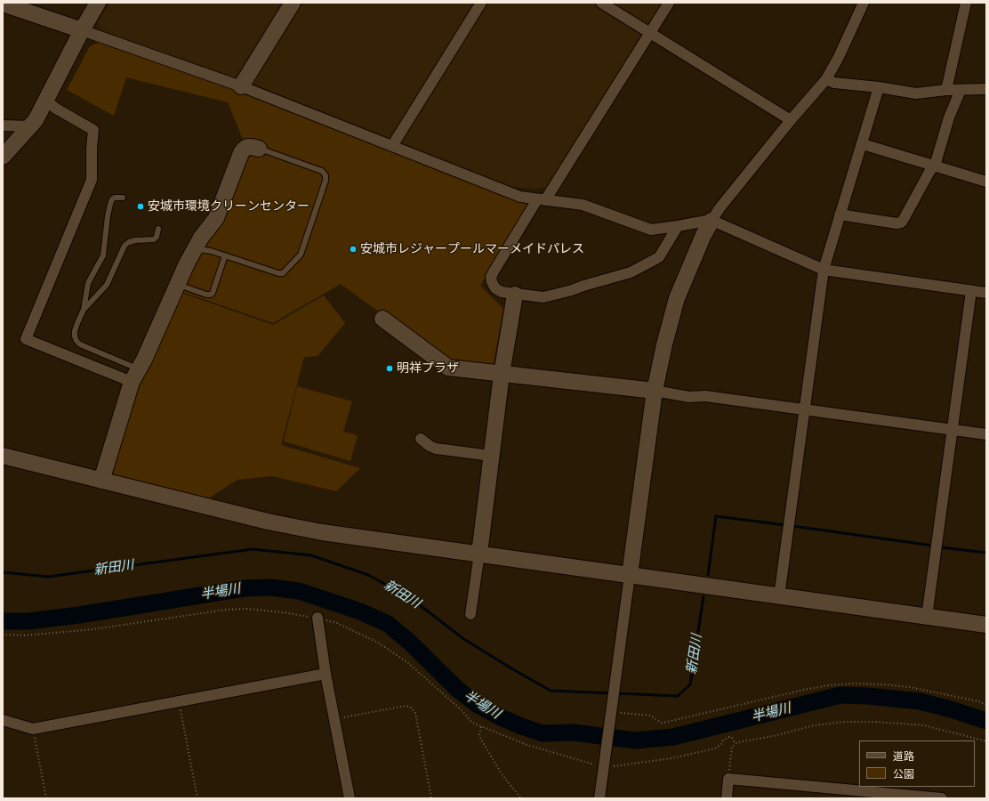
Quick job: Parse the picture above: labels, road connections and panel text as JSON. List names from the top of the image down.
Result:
{
  "water": ["新田川", "半場川"],
  "places": ["安城市環境クリーンセンター", "安城市レジャープールマーメイドパレス", "明祥プラザ"],
  "legend": ["道路", "公園"]
}
